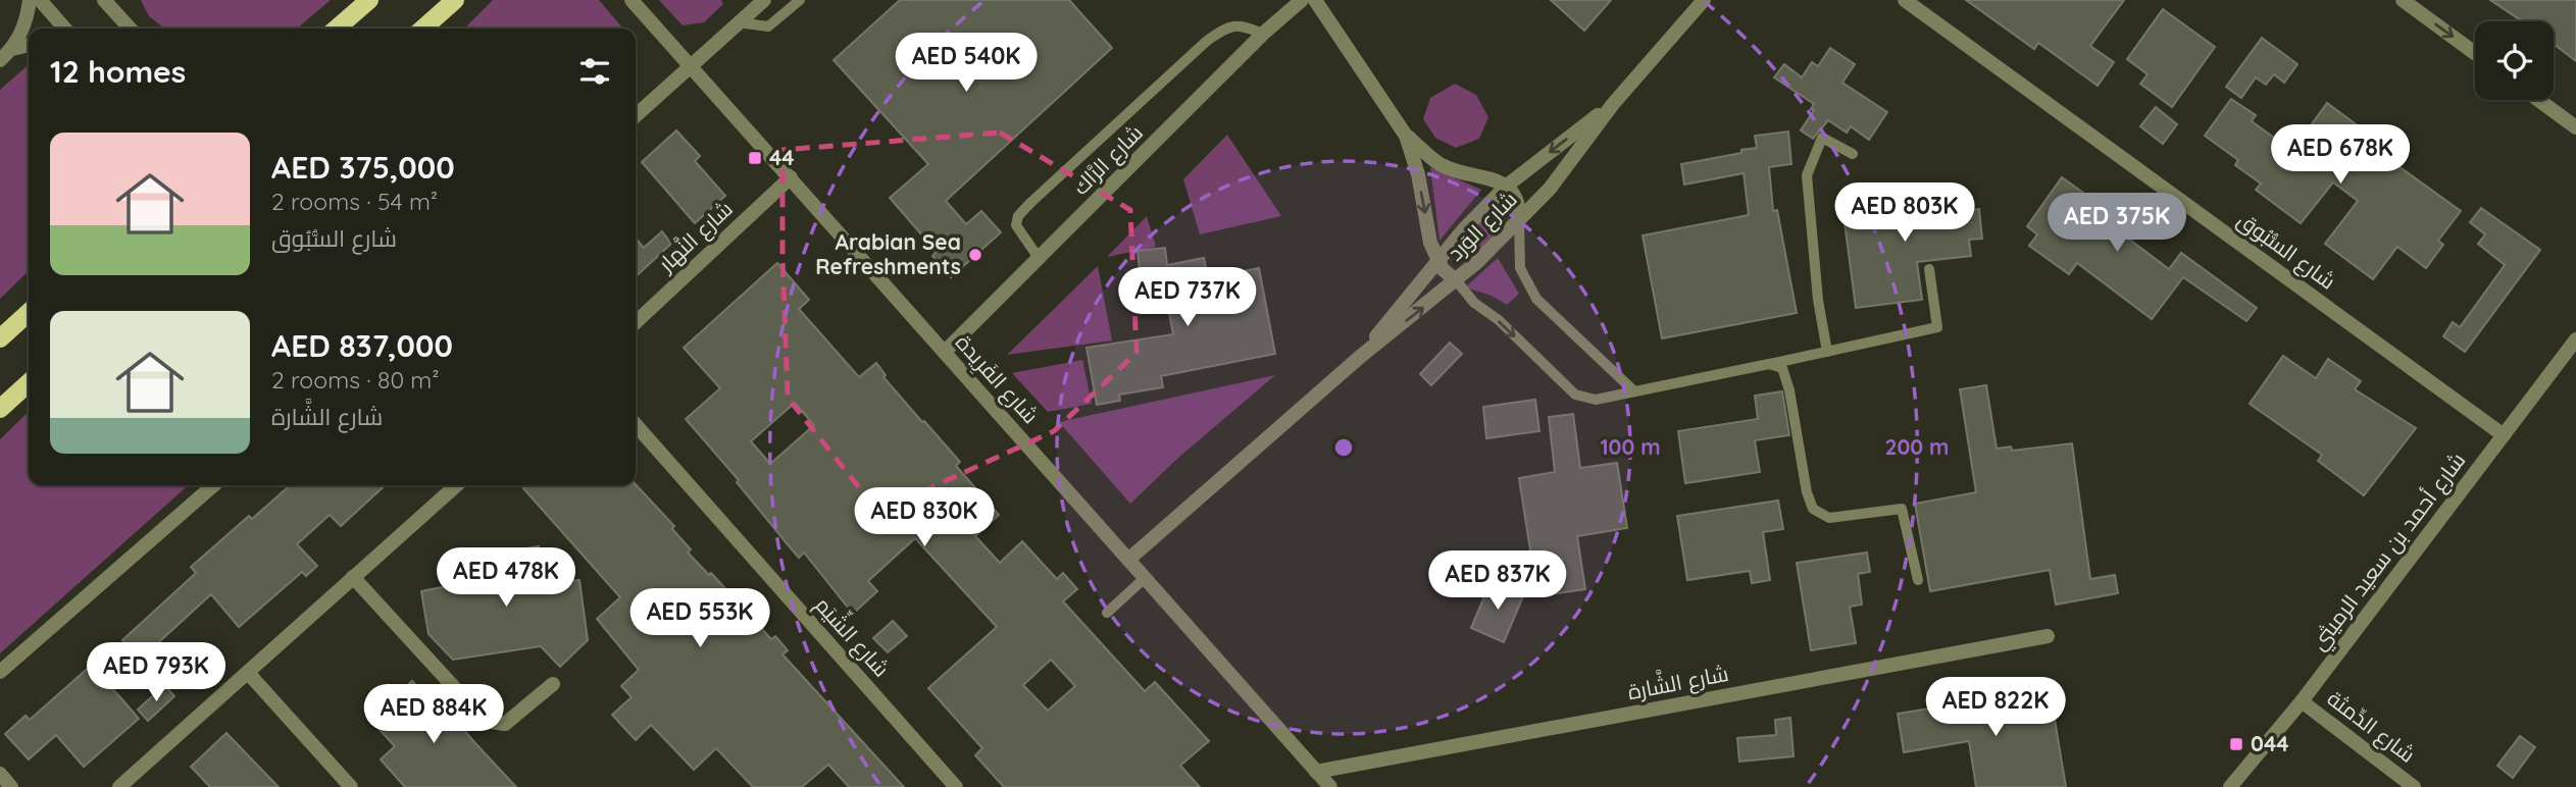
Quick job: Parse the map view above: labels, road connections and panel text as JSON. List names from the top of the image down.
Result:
{
  "streets": {
    "street": [
      "شارع الرَّاك",
      "شارع الوَرد",
      "شارع النَّهار",
      "شارع السُّبُوق",
      "شارع الفَرِيدة",
      "شارع أحمد بن سعيد الرميثي",
      "شارع الشِّيَم",
      "شارع الشَّارة",
      "شارع الدِّمثة"
    ]
  },
  "crossings": [
    ["شارع الرَّاك", "شارع الفَرِيدة"],
    ["شارع الوَرد", "شارع الفَرِيدة"],
    ["شارع النَّهار", "شارع الفَرِيدة"],
    ["شارع السُّبُوق", "شارع أحمد بن سعيد الرميثي"],
    ["شارع الفَرِيدة", "شارع الشَّارة"],
    ["شارع أحمد بن سعيد الرميثي", "شارع الدِّمثة"]
  ],
  "places": {
    "transit": ["44", "044"],
    "other": ["Arabian Sea Refreshments"]
  },
  "page": {
    "heading": "12 homes",
    "price": [
      "AED 540K",
      "AED 678K",
      "AED 803K",
      "AED 375K",
      "AED 737K",
      "AED 830K",
      "AED 478K",
      "AED 837K",
      "AED 553K",
      "AED 793K",
      "AED 822K",
      "AED 884K"
    ],
    "list": [
      {
        "name": "AED 375,000",
        "note": "2 rooms · 54 m² · شارع السُّبُوق"
      },
      {
        "name": "AED 837,000",
        "note": "2 rooms · 80 m² · شارع الشَّارة"
      }
    ]
  },
  "rings": ["100 m", "200 m"]
}
